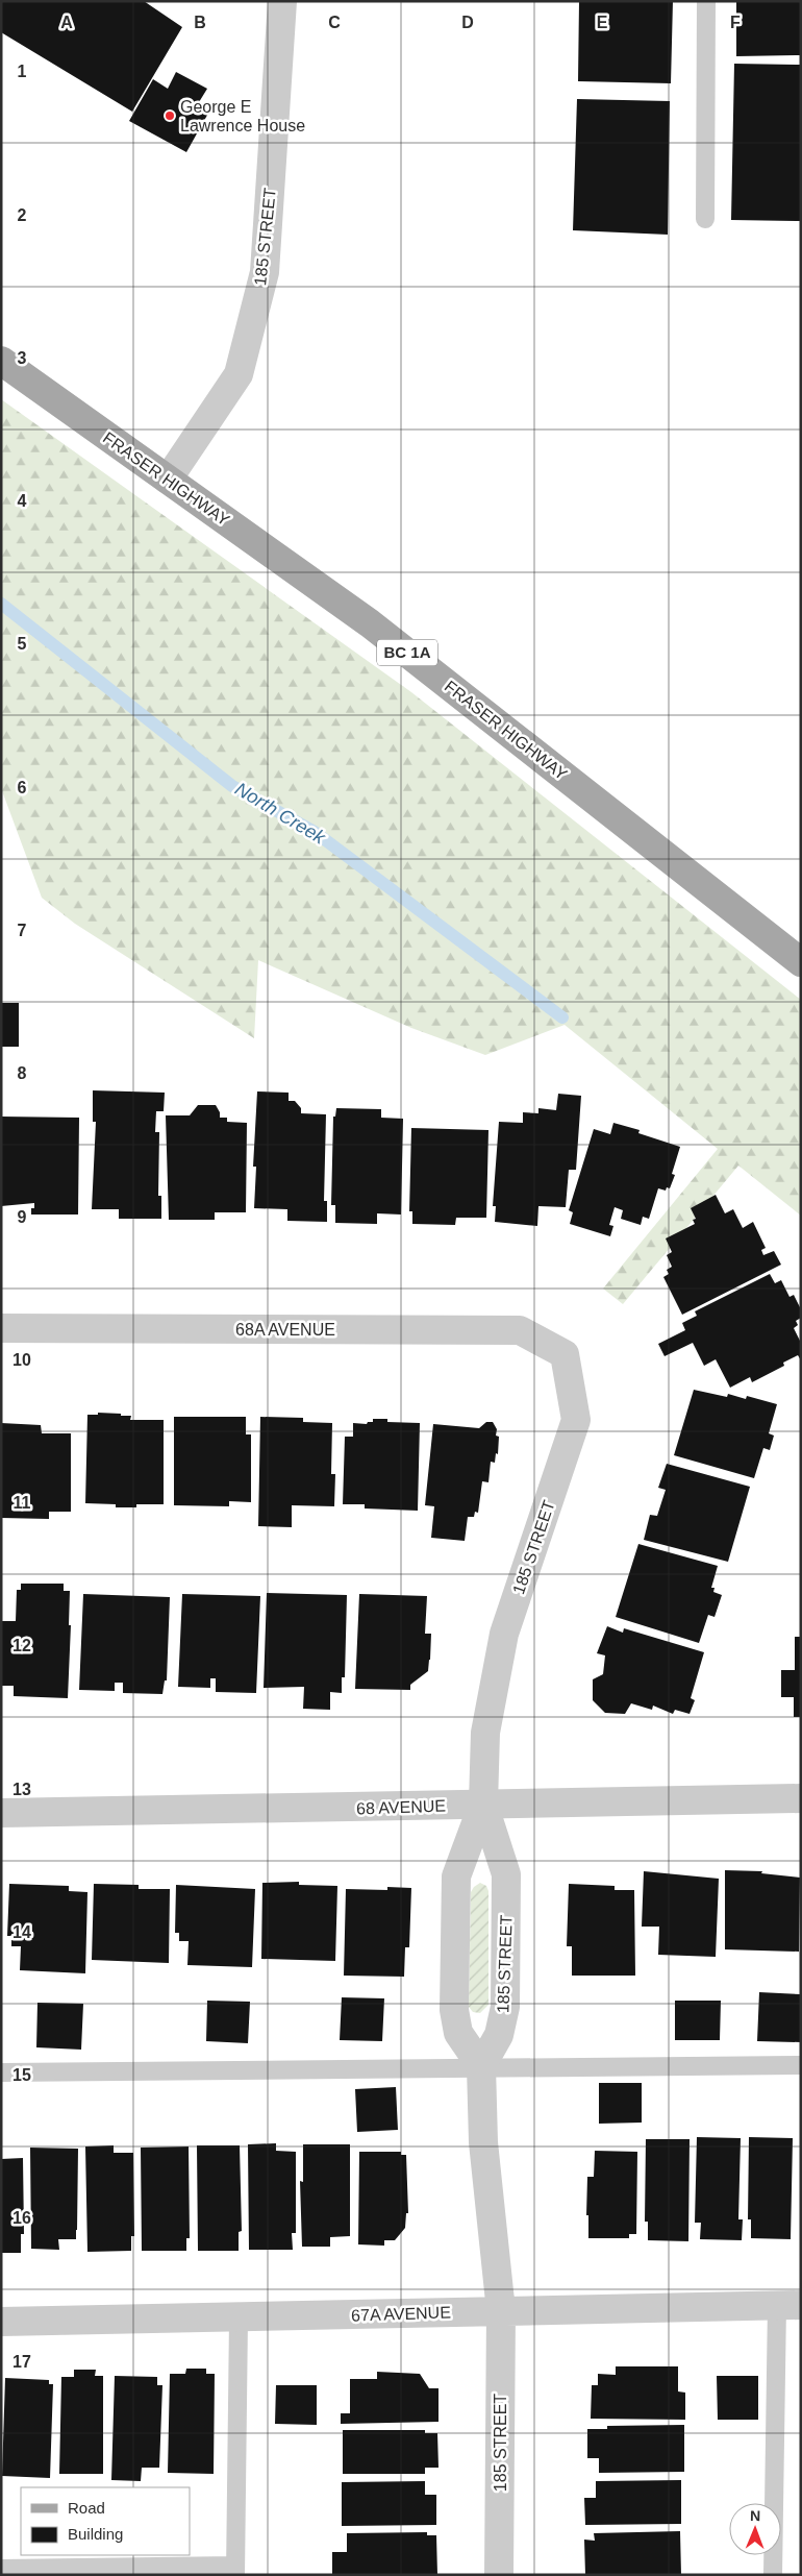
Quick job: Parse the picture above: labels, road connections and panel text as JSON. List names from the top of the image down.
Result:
{
  "streets": {
    "main road": ["FRASER HIGHWAY", "BC 1A"],
    "street": [
      "185 STREET",
      "68A AVENUE",
      "68 AVENUE",
      "67A AVENUE"
    ]
  },
  "crossings": [
    ["185 STREET", "FRASER HIGHWAY"],
    ["185 STREET", "68A AVENUE"],
    ["185 STREET", "68 AVENUE"],
    ["185 STREET", "67A AVENUE"]
  ],
  "water": ["North Creek"],
  "places": ["George E Lawrence House"],
  "legend": ["Road", "Building"],
  "north": "top",
  "grid": {
    "columns": [
      "A",
      "B",
      "C",
      "D",
      "E",
      "F"
    ],
    "rows": [
      "1",
      "2",
      "3",
      "4",
      "5",
      "6",
      "7",
      "8",
      "9",
      "10",
      "11",
      "12",
      "13",
      "14",
      "15",
      "16",
      "17"
    ]
  }
}
